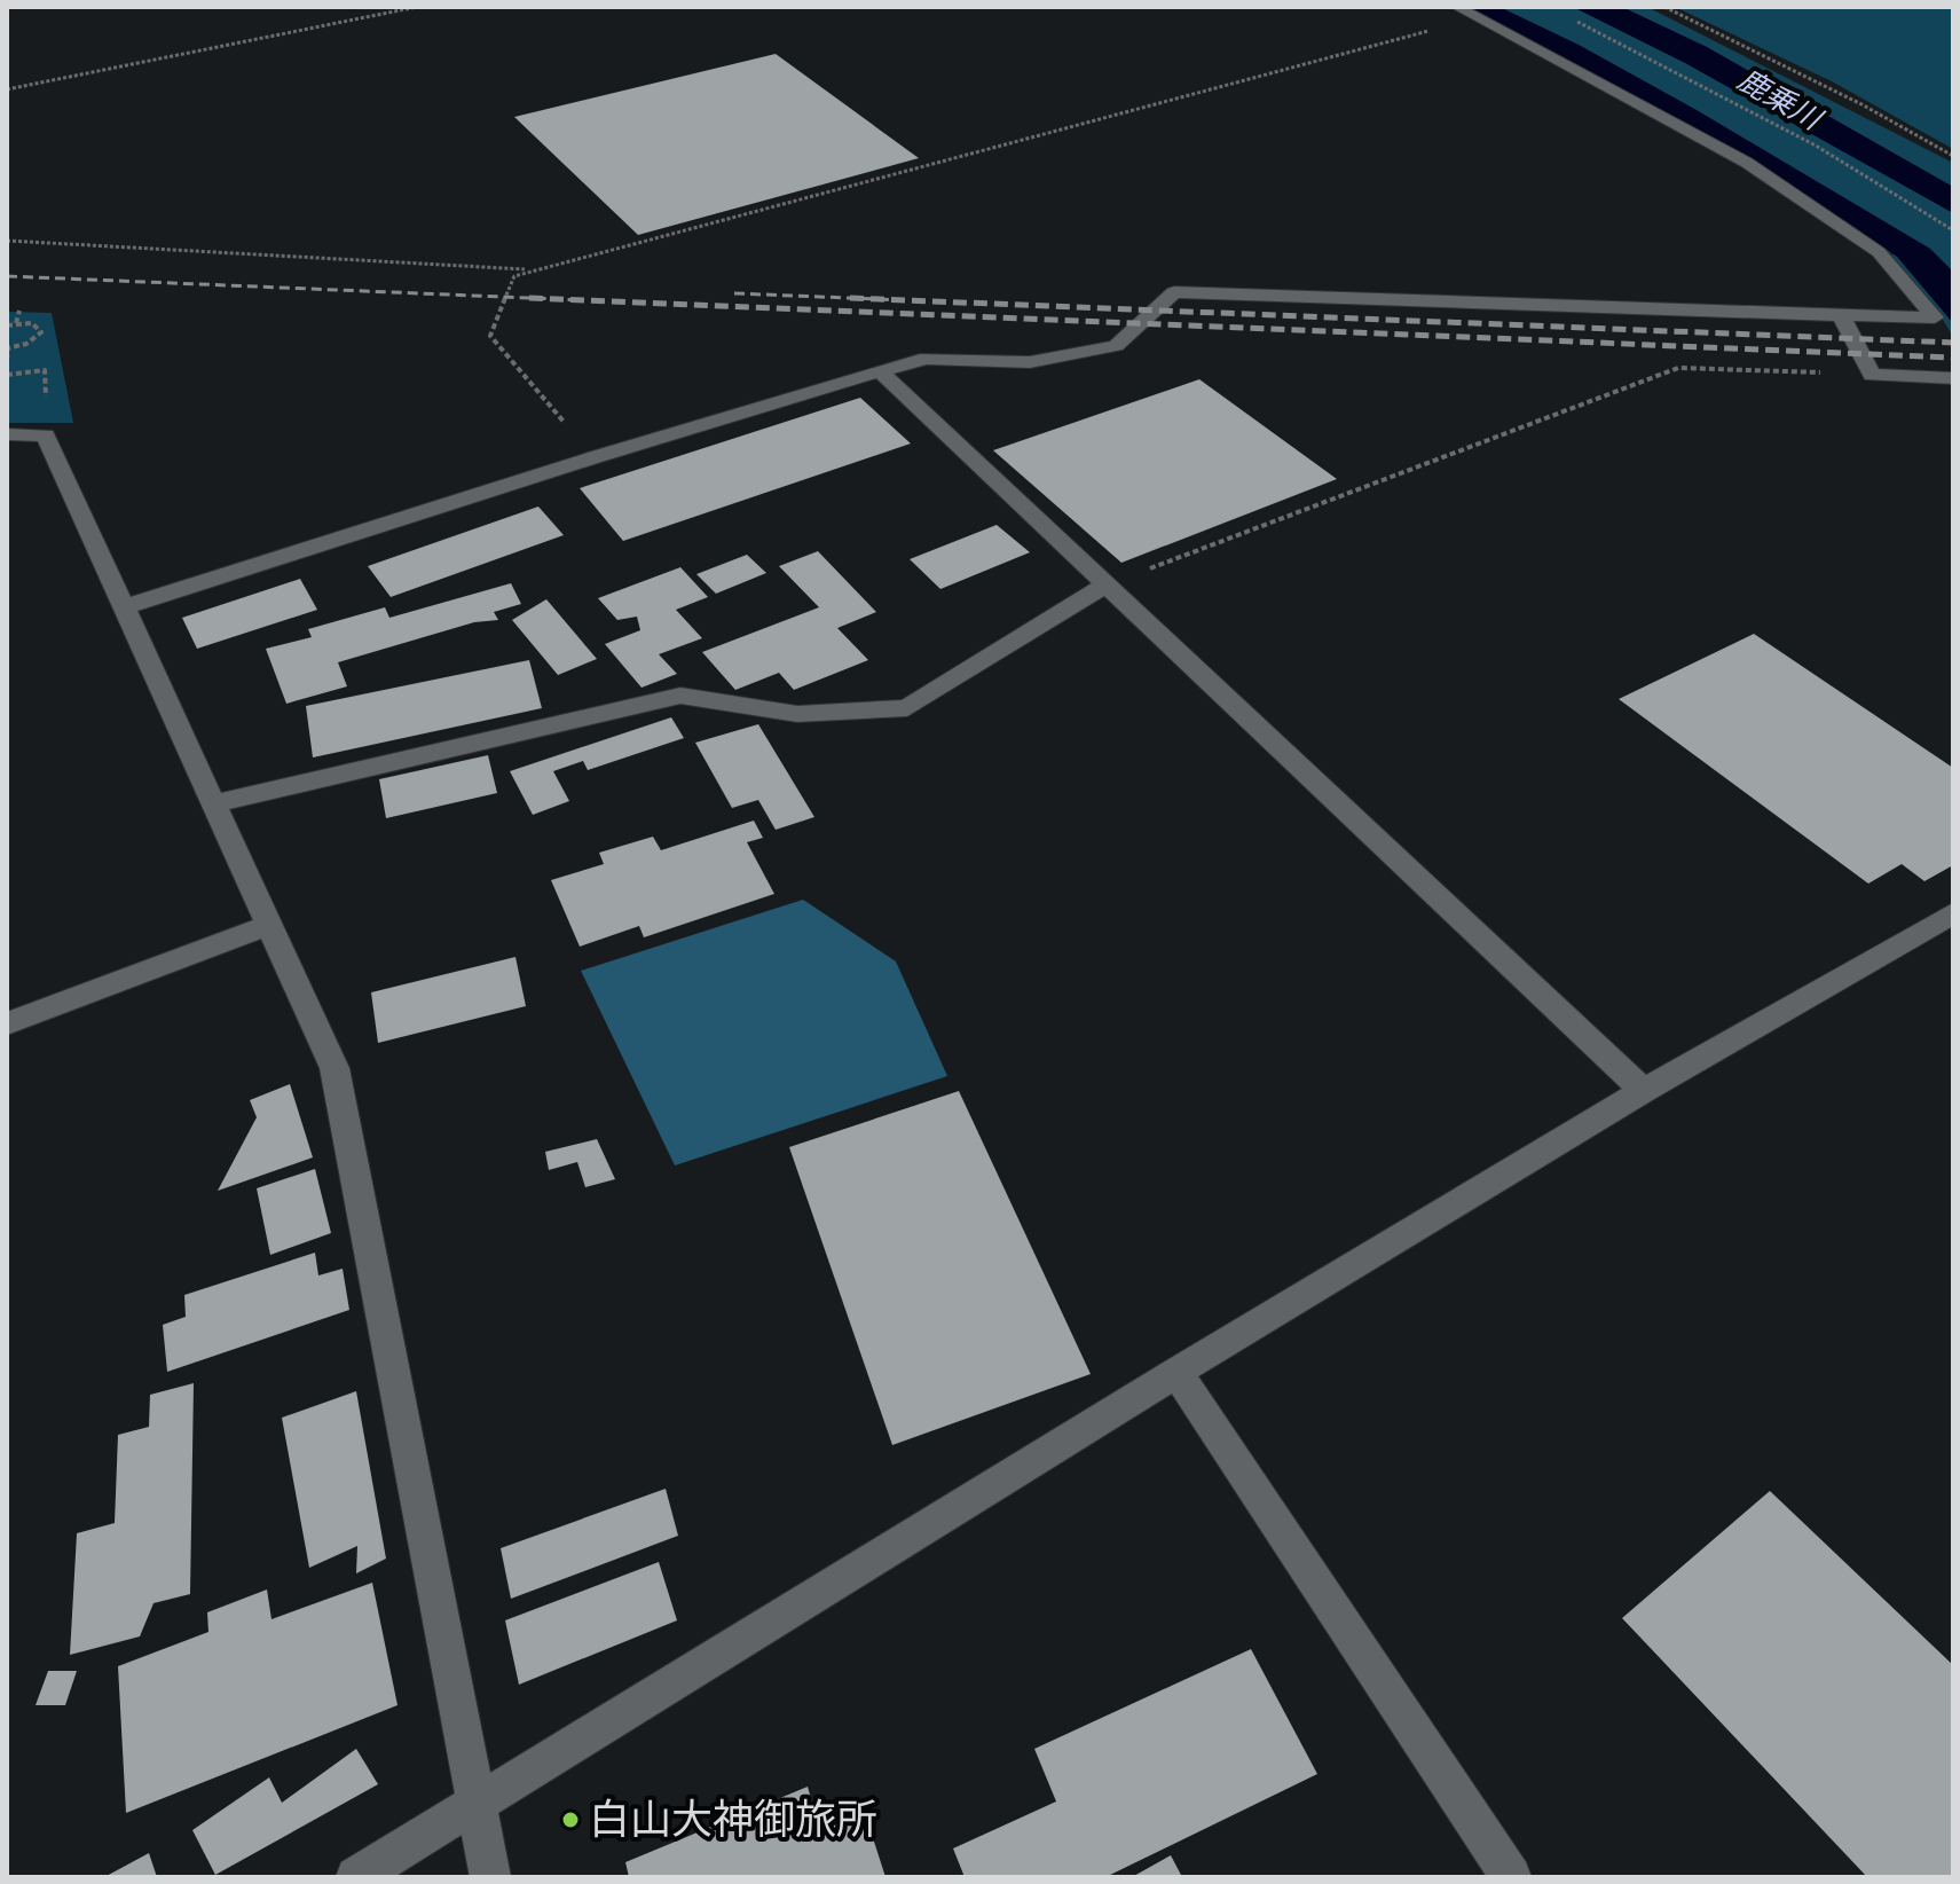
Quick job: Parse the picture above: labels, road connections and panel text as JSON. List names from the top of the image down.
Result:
{
  "water": ["鹿乗川"],
  "places": ["白山大神御旅所"]
}
